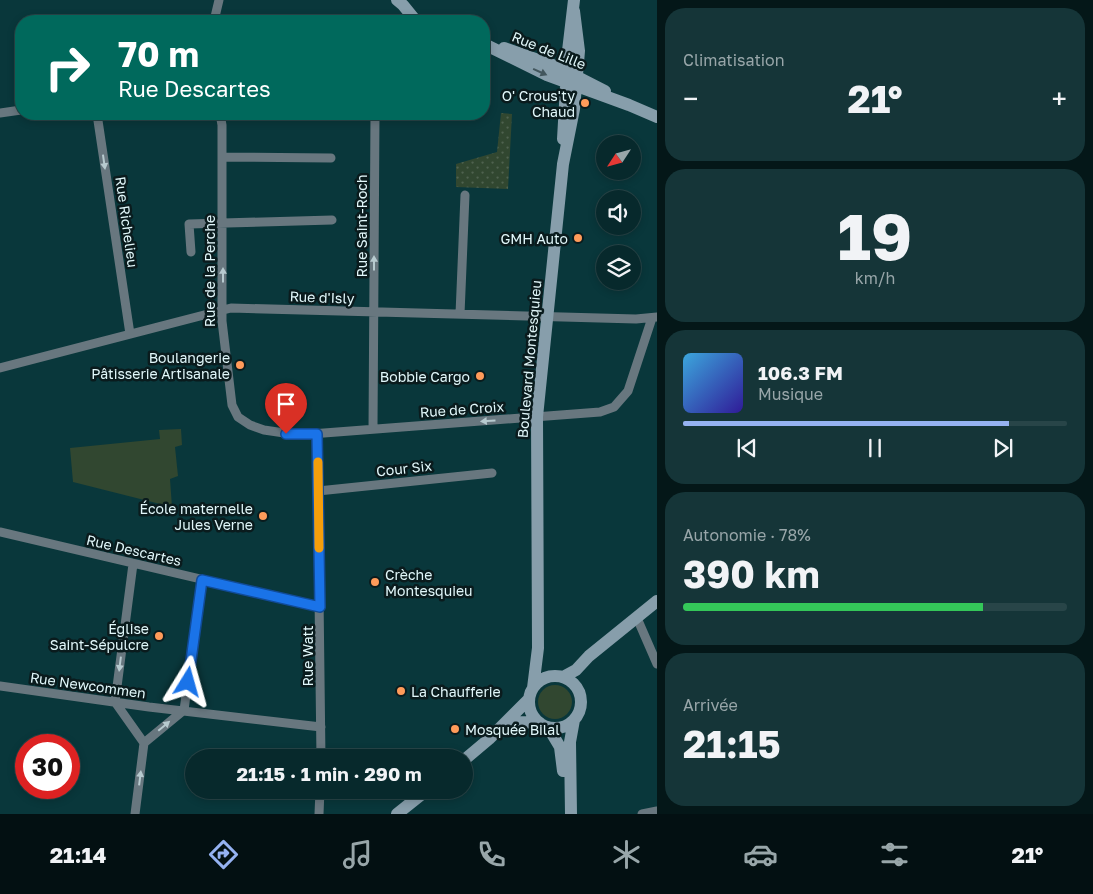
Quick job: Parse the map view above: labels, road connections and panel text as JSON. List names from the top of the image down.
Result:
{
  "streets": {
    "main road": ["Rue de Lille", "Boulevard Montesquieu"],
    "street": [
      "Rue Richelieu",
      "Rue Saint-Roch",
      "Rue de la Perche",
      "Rue d'Isly",
      "Rue de Croix",
      "Cour Six",
      "Rue Descartes",
      "Rue Watt",
      "Rue Newcommen"
    ]
  },
  "crossings": [
    ["Rue de Lille", "Boulevard Montesquieu"],
    ["Rue Richelieu", "Rue d'Isly"],
    ["Rue Saint-Roch", "Rue d'Isly"],
    ["Rue Saint-Roch", "Rue de Croix"],
    ["Rue de la Perche", "Rue d'Isly"],
    ["Rue de la Perche", "Rue de Croix"],
    ["Rue d'Isly", "Boulevard Montesquieu"],
    ["Rue d'Isly", "Rue de Croix"],
    ["Boulevard Montesquieu", "Rue de Croix"],
    ["Rue de Croix", "Rue Watt"],
    ["Cour Six", "Rue Watt"],
    ["Rue Descartes", "Rue Watt"],
    ["Rue Watt", "Rue Newcommen"]
  ],
  "one_way": ["Rue Richelieu", "Rue Saint-Roch"],
  "places": [
    "O' Crous'ty Chaud",
    "GMH Auto",
    "Boulangerie Pâtisserie Artisanale",
    "Bobbie Cargo",
    "École maternelle Jules Verne",
    "Crèche Montesquieu",
    "Église Saint-Sépulcre",
    "La Chaufferie",
    "Mosquée Bilal"
  ],
  "north": "bottom left",
  "page": {
    "tile": [
      "Climatisation",
      ["19", "km/h"],
      ["Autonomie · 78%", "390 km"],
      ["Arrivée", "21:15"]
    ],
    "turn": ["70 m", "Rue Descartes"],
    "heat": ["−", "21°", "+"],
    "song": ["106.3 FM", "Musique"],
    "limit": "30",
    "trip": "21:15 · 1 min · 290 m",
    "tabs": ["21:14", "21°"]
  }
}
